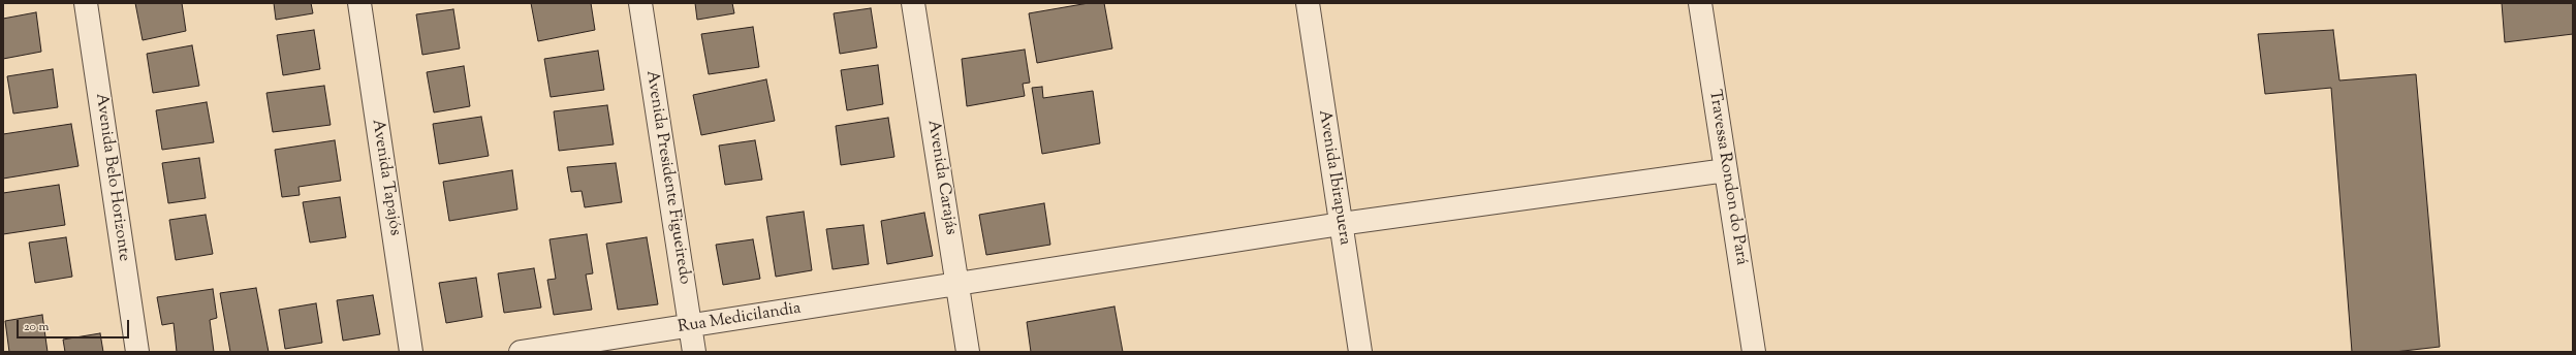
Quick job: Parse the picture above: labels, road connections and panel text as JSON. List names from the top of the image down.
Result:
{
  "streets": {
    "street": [
      "Avenida Belo Horizonte",
      "Avenida Tapajós",
      "Avenida Presidente Figueiredo",
      "Avenida Carajás",
      "Avenida Ibirapuera",
      "Travessa Rondon do Pará",
      "Rua Medicilandia"
    ]
  },
  "crossings": [
    ["Avenida Presidente Figueiredo", "Rua Medicilandia"],
    ["Avenida Carajás", "Rua Medicilandia"],
    ["Avenida Ibirapuera", "Rua Medicilandia"],
    ["Travessa Rondon do Pará", "Rua Medicilandia"]
  ],
  "scale_bar": "20 m"
}
